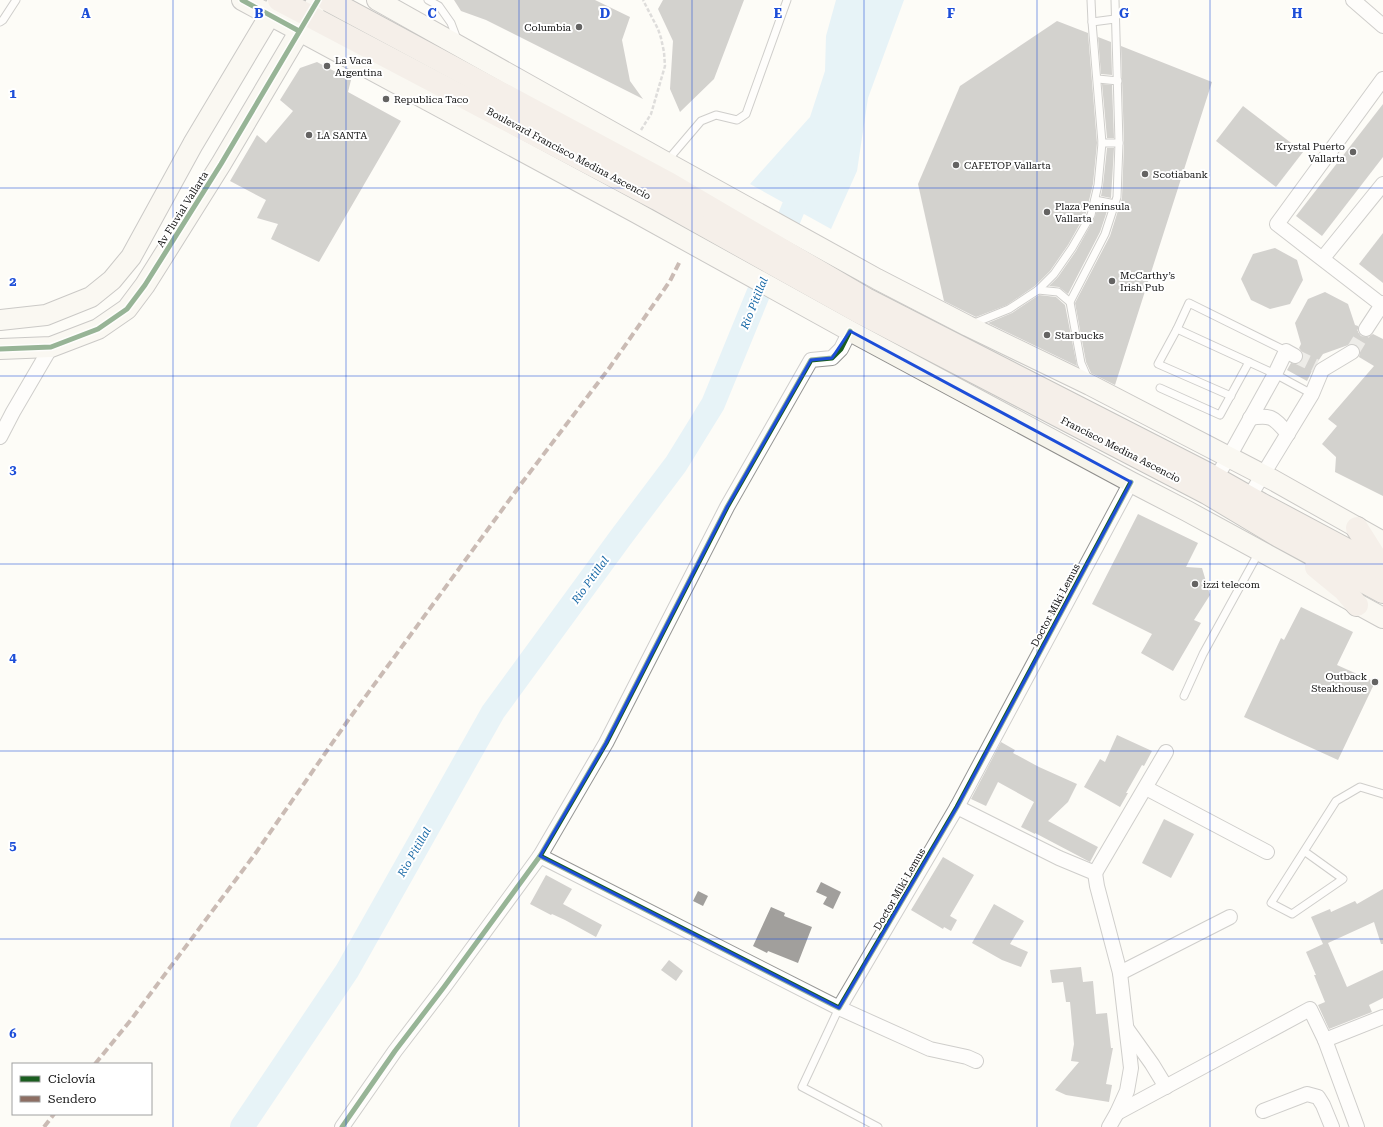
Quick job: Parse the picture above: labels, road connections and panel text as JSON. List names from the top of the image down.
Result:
{
  "streets": {
    "highway": ["Boulevard Francisco Medina Ascencio", "Francisco Medina Ascencio"],
    "main road": ["Av Fluvial Vallarta"],
    "street": ["Doctor Miki Lemus"]
  },
  "crossings": [
    ["Boulevard Francisco Medina Ascencio", "Av Fluvial Vallarta"],
    ["Boulevard Francisco Medina Ascencio", "Francisco Medina Ascencio"]
  ],
  "water": ["Rio Pitillal"],
  "places": [
    "Columbia",
    "La Vaca Argentina",
    "Republica Taco",
    "LA SANTA",
    "Krystal Puerto Vallarta",
    "CAFETOP Vallarta",
    "Scotiabank",
    "Plaza Península Vallarta",
    "McCarthy’s Irish Pub",
    "Starbucks",
    "izzi telecom",
    "Outback Steakhouse"
  ],
  "legend": ["Ciclovía", "Sendero"],
  "grid": {
    "columns": [
      "A",
      "B",
      "C",
      "D",
      "E",
      "F",
      "G",
      "H"
    ],
    "rows": [
      "1",
      "2",
      "3",
      "4",
      "5",
      "6"
    ]
  }
}
